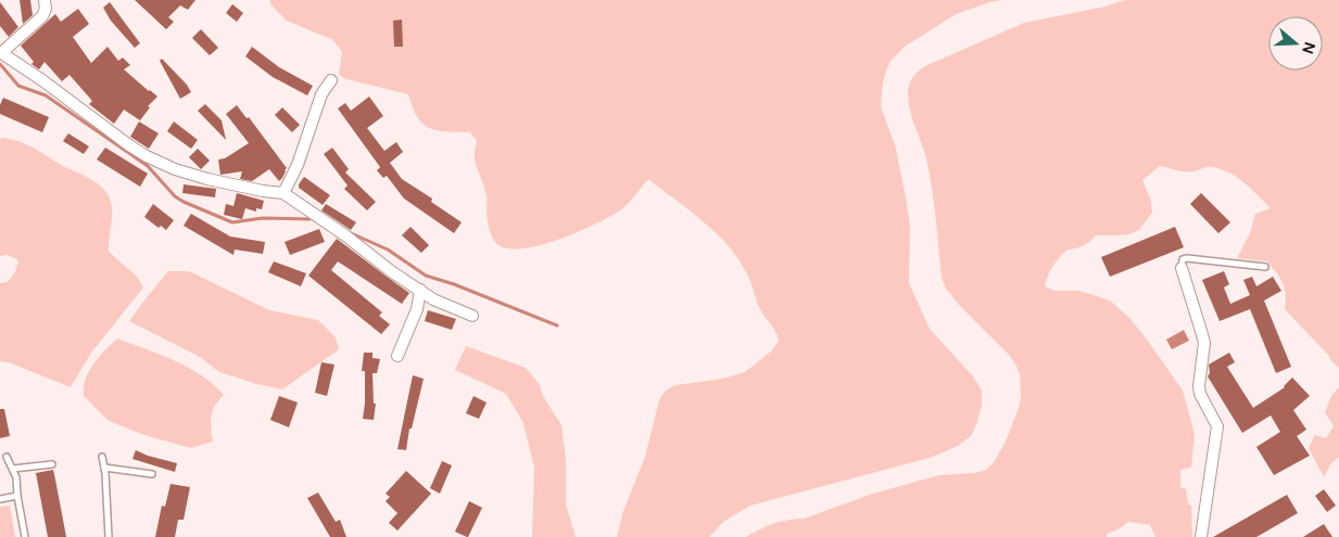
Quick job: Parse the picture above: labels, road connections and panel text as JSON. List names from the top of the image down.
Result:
{
  "north": "right"
}
